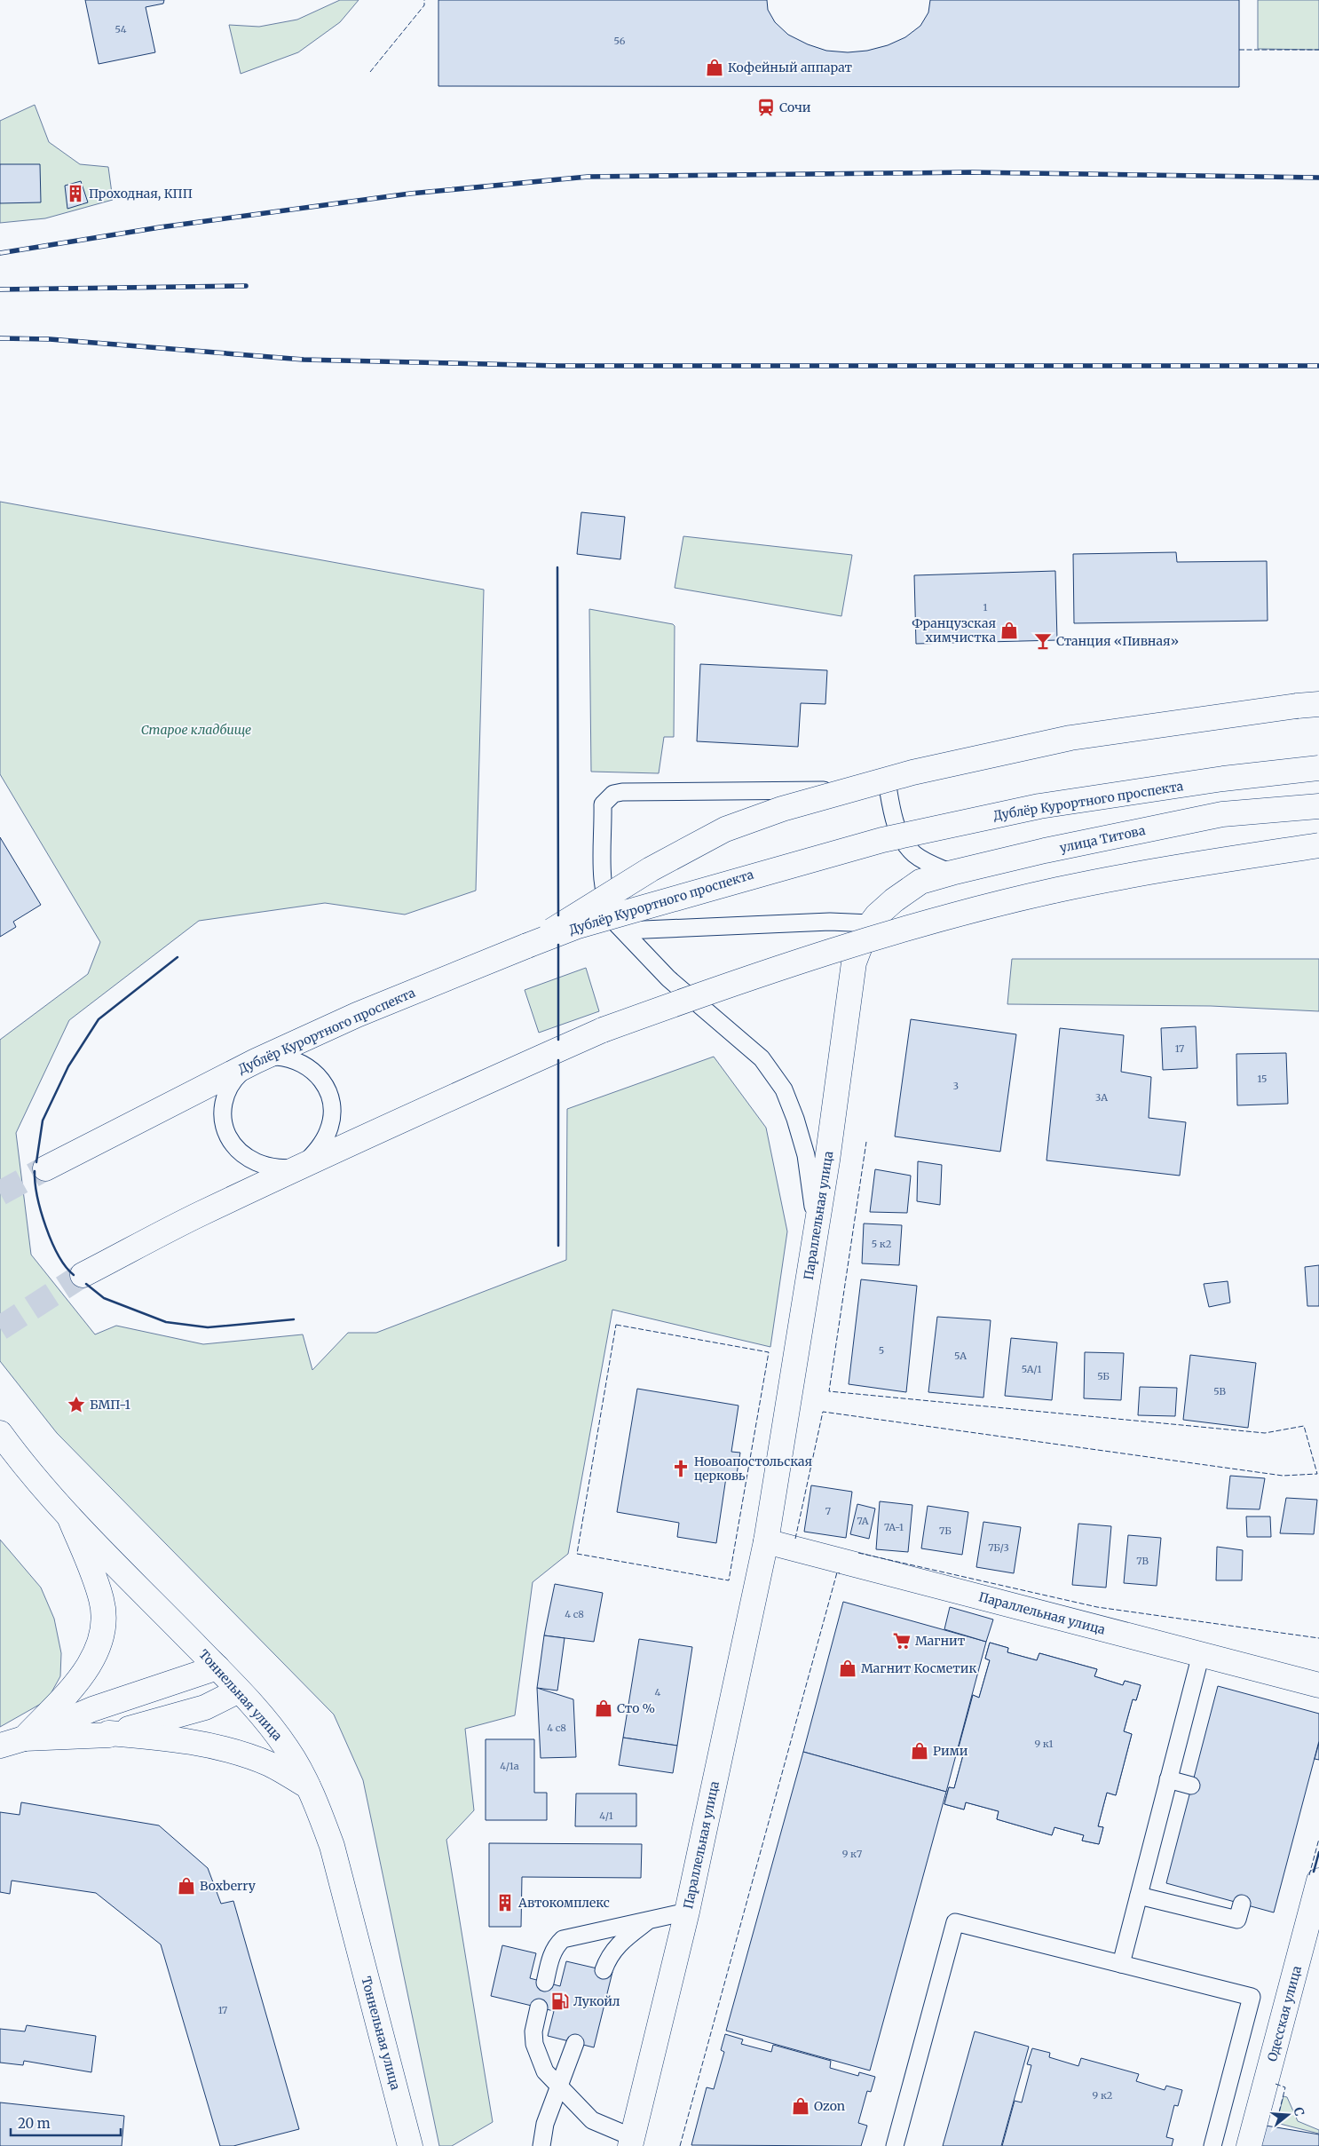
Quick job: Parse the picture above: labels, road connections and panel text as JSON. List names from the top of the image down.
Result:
{
  "streets": {
    "main road": [
      "Дублёр Курортного проспекта",
      "улица Титова",
      "Параллельная улица",
      "Тоннельная улица",
      "Одесская улица"
    ]
  },
  "crossings": [
    ["улица Титова", "Параллельная улица"]
  ],
  "parks": ["Старое кладбище"],
  "places": {
    "shop": [
      "Кофейный аппарат",
      "Французская химчистка",
      "Магнит Косметик",
      "Сто %",
      "Рими",
      "Boxberry",
      "Ozon"
    ],
    "station": ["Сочи"],
    "building": ["Проходная, КПП", "Автокомплекс"],
    "bar": ["Станция «Пивная»"],
    "place": ["БМП-1"],
    "church": ["Новоапостольская церковь"],
    "supermarket": ["Магнит"],
    "fuel station": ["Лукойл"]
  },
  "house_numbers": [
    "54",
    "56",
    "1",
    "17",
    "15",
    "3",
    "3А",
    "5 к2",
    "5",
    "5А",
    "5А/1",
    "5Б",
    "5В",
    "7",
    "7А",
    "7А-1",
    "7Б",
    "7Б/3",
    "7В",
    "4 с8",
    "4",
    "4 с8",
    "9 к1",
    "4/1а",
    "4/1",
    "9 к7",
    "17",
    "9 к2"
  ],
  "scale_bar": "20 m",
  "north": "right"
}
